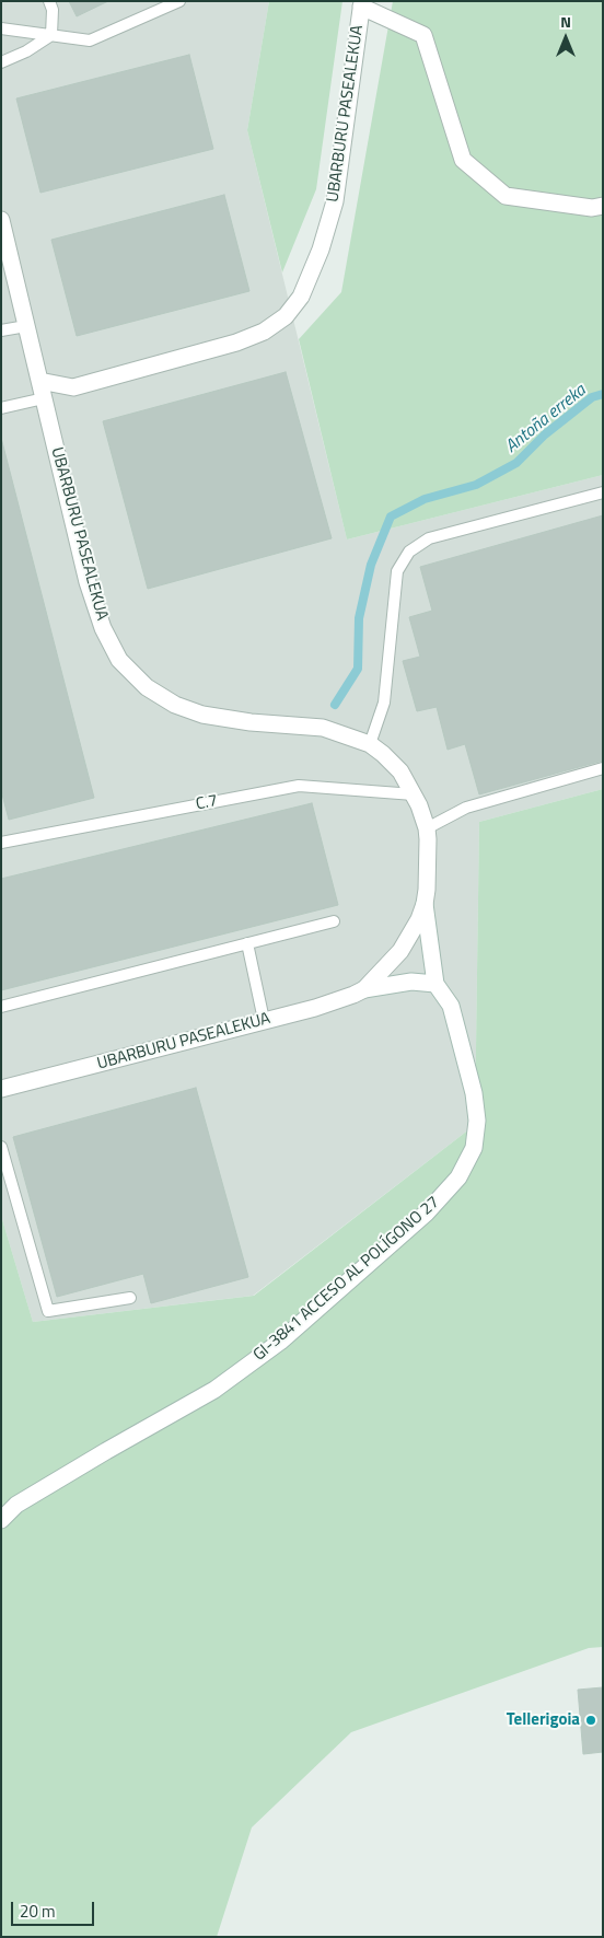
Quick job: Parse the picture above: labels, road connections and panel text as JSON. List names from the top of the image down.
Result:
{
  "streets": {
    "street": ["UBARBURU PASEALEKUA", "GI-3841 ACCESO AL POLÍGONO 27"],
    "lane": ["C.7"]
  },
  "crossings": [
    ["UBARBURU PASEALEKUA", "C.7"],
    ["UBARBURU PASEALEKUA", "GI-3841 ACCESO AL POLÍGONO 27"]
  ],
  "water": ["Antoña erreka"],
  "places": ["Tellerigoia"],
  "scale_bar": "20 m",
  "north": "top"
}
